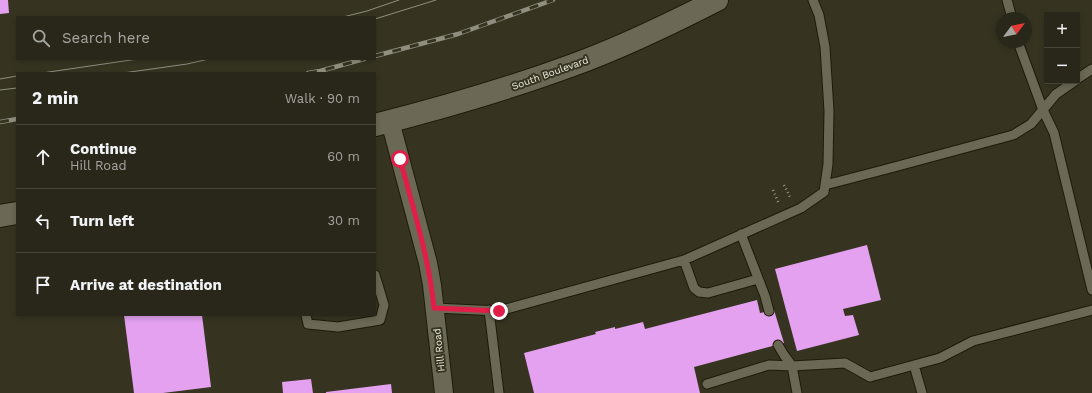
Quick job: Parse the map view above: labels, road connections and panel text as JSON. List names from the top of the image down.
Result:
{
  "streets": {
    "main road": ["South Boulevard"],
    "street": ["Hill Road"]
  },
  "crossings": [
    ["South Boulevard", "Hill Road"]
  ],
  "north": "top right",
  "page": {
    "map_buttons": ["+", "−"],
    "search": "Search here",
    "heading": ["2 min", "Walk · 90 m"],
    "list": [
      ["Continue", "Hill Road", "60 m"],
      ["Turn left", "30 m"],
      "Arrive at destination"
    ]
  }
}
